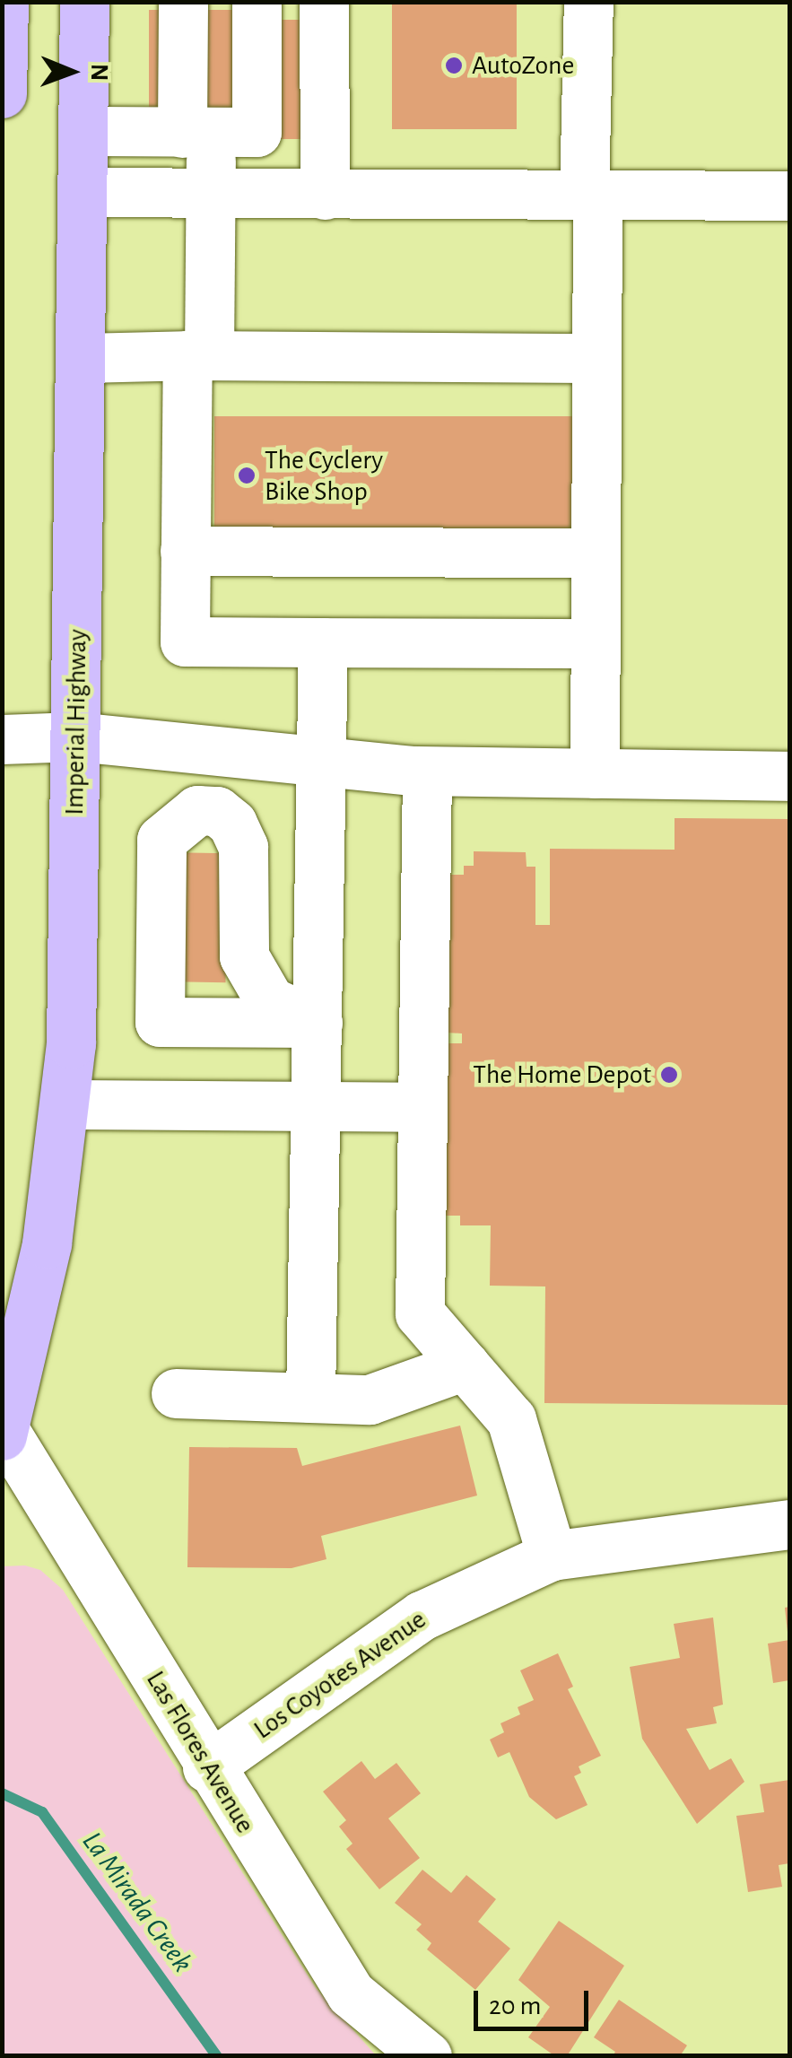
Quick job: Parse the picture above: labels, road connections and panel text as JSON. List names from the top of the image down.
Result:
{
  "streets": {
    "main road": ["Imperial Highway"],
    "street": ["Los Coyotes Avenue", "Las Flores Avenue"]
  },
  "crossings": [
    ["Imperial Highway", "Las Flores Avenue"],
    ["Los Coyotes Avenue", "Las Flores Avenue"]
  ],
  "water": ["La Mirada Creek"],
  "places": ["AutoZone", "The Cyclery Bike Shop", "The Home Depot"],
  "scale_bar": "20 m",
  "north": "right"
}
